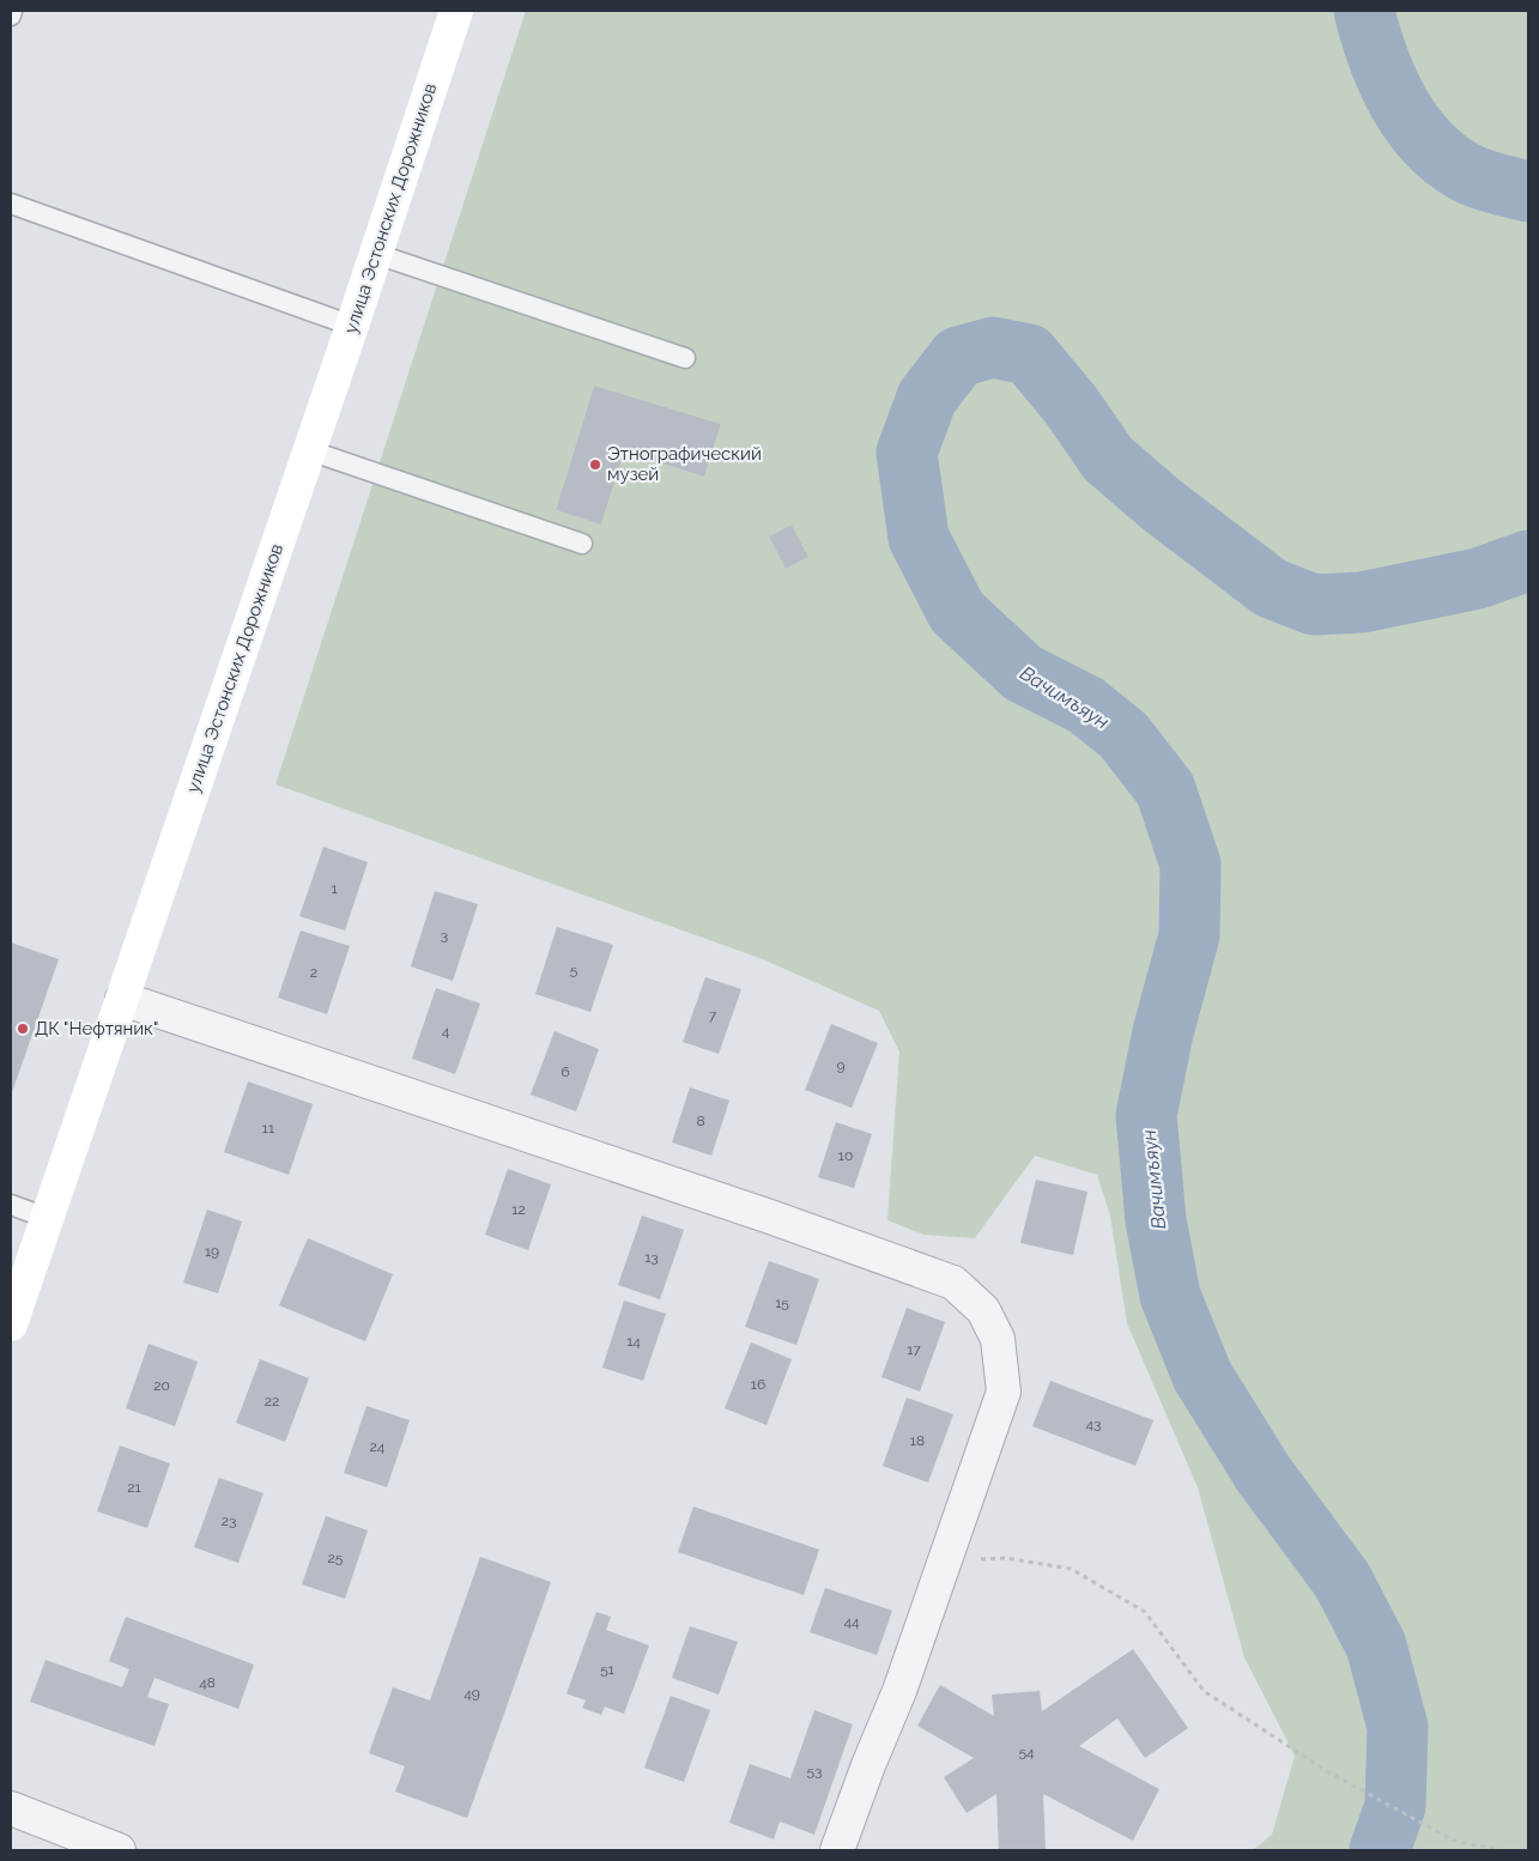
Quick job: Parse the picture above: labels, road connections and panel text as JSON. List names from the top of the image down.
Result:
{
  "streets": {
    "main road": ["улица Эстонских Дорожников"]
  },
  "water": ["Вачимъяун"],
  "places": ["Этнографический музей", "ДК \"Нефтяник\""],
  "house_numbers": [
    "1",
    "3",
    "5",
    "2",
    "7",
    "4",
    "9",
    "6",
    "8",
    "11",
    "10",
    "12",
    "19",
    "13",
    "15",
    "14",
    "17",
    "16",
    "20",
    "22",
    "43",
    "18",
    "24",
    "21",
    "23",
    "25",
    "44",
    "51",
    "48",
    "49",
    "54",
    "53"
  ]
}
